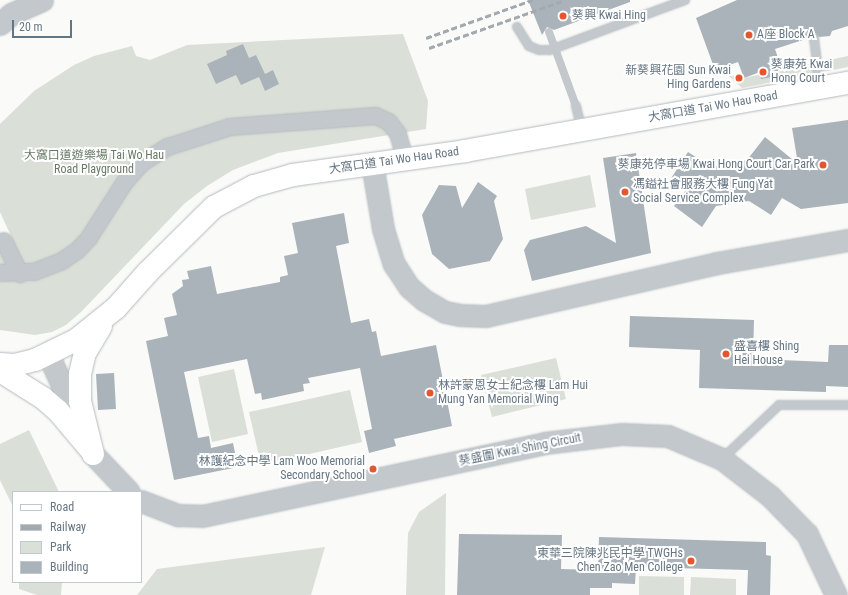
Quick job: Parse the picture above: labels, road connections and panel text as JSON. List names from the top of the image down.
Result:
{
  "streets": {
    "main road": ["大窩口道 Tai Wo Hau Road"],
    "street": ["葵盛圍 Kwai Shing Circuit"]
  },
  "parks": ["大窩口道遊樂場 Tai Wo Hau Road Playground"],
  "places": [
    "葵興 Kwai Hing",
    "A座 Block A",
    "葵康苑 Kwai Hong Court",
    "新葵興花園 Sun Kwai Hing Gardens",
    "葵康苑停車場 Kwai Hong Court Car Park",
    "馮鎰社會服務大樓 Fung Yat Social Service Complex",
    "盛喜樓 Shing Hei House",
    "林許蒙恩女士紀念樓 Lam Hui Mung Yan Memorial Wing",
    "林護紀念中學 Lam Woo Memorial Secondary School",
    "東華三院陳兆民中學 TWGHs Chen Zao Men College"
  ],
  "legend": [
    "Road",
    "Railway",
    "Park",
    "Building"
  ],
  "scale_bar": "20 m"
}
